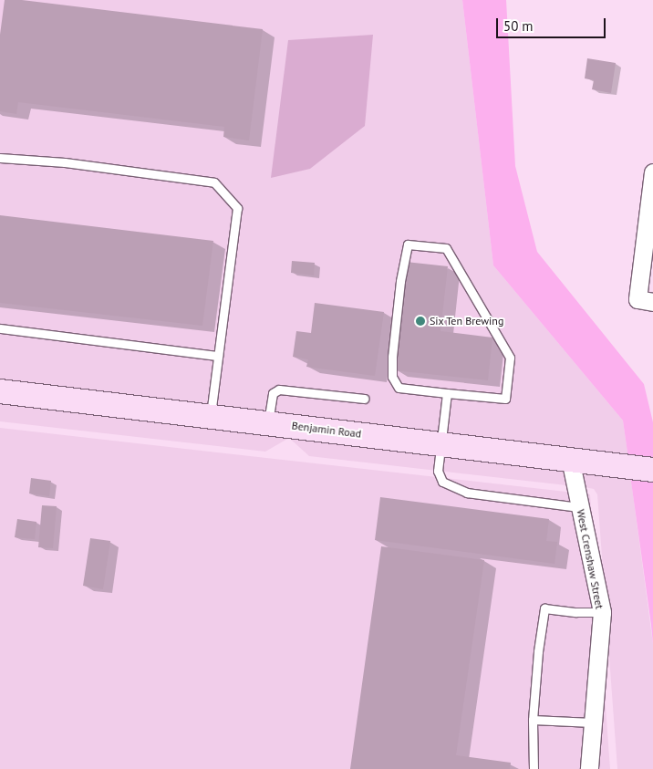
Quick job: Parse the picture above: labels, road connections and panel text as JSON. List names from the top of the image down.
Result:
{
  "streets": {
    "street": ["Benjamin Road", "West Crenshaw Street"]
  },
  "crossings": [
    ["Benjamin Road", "West Crenshaw Street"]
  ],
  "places": ["Six Ten Brewing"],
  "scale_bar": "50 m"
}
